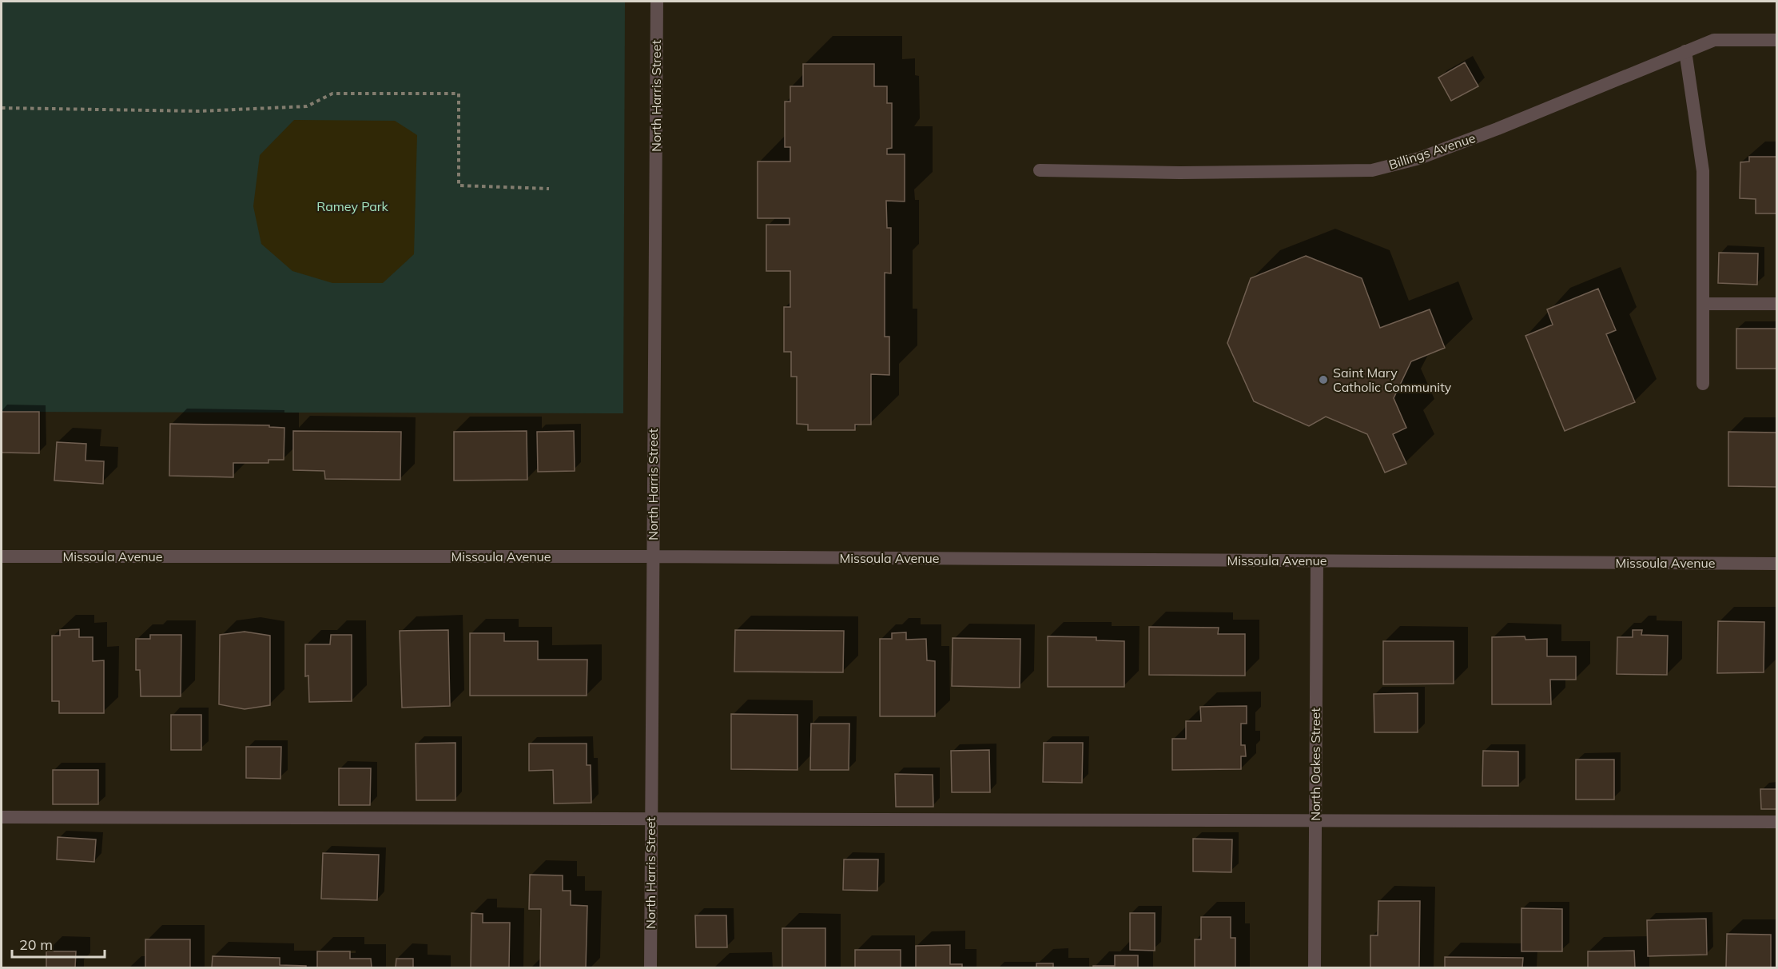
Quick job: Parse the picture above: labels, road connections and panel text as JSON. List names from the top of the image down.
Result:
{
  "streets": {
    "street": [
      "North Harris Street",
      "Billings Avenue",
      "Missoula Avenue",
      "North Oakes Street"
    ]
  },
  "crossings": [
    ["North Harris Street", "Missoula Avenue"],
    ["Missoula Avenue", "North Oakes Street"]
  ],
  "parks": ["Ramey Park"],
  "places": ["Saint Mary Catholic Community"],
  "scale_bar": "20 m"
}
